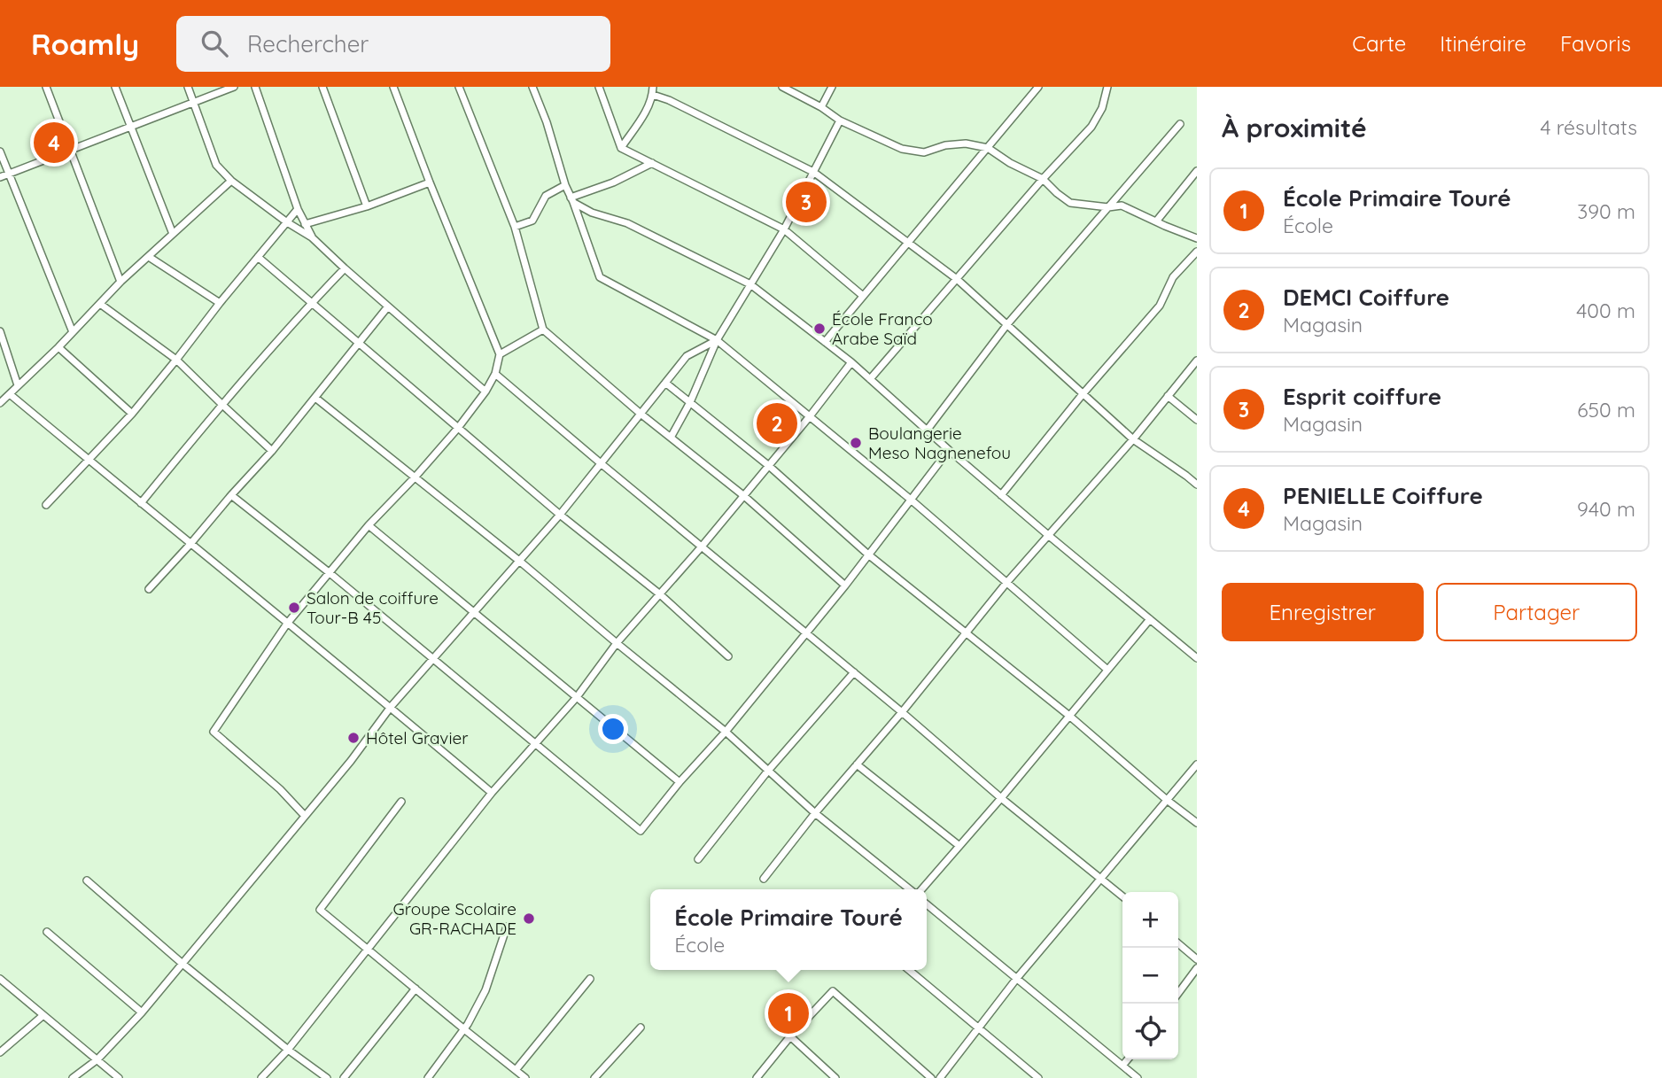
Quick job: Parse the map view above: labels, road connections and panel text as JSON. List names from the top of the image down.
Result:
{
  "places": [
    "École Franco Arabe Saïd",
    "Boulangerie Meso Nagnenefou",
    "Salon de coiffure Tour-B 45",
    "Hôtel Gravier",
    "Groupe Scolaire GR-RACHADE"
  ],
  "page": {
    "header": "Roamly",
    "search": "Rechercher",
    "nav": ["Carte", "Itinéraire", "Favoris"],
    "heading": ["À proximité", "4 résultats"],
    "pins": [
      "4",
      "3",
      "2",
      "1"
    ],
    "list": [
      {
        "mark": "1",
        "name": "École Primaire Touré",
        "note": "École",
        "value": "390 m"
      },
      {
        "mark": "2",
        "name": "DEMCI Coiffure",
        "note": "Magasin",
        "value": "400 m"
      },
      {
        "mark": "3",
        "name": "Esprit coiffure",
        "note": "Magasin",
        "value": "650 m"
      },
      {
        "mark": "4",
        "name": "PENIELLE Coiffure",
        "note": "Magasin",
        "value": "940 m"
      }
    ],
    "buttons": ["Enregistrer", "Partager"],
    "popup": ["École Primaire Touré", "École"],
    "map_buttons": ["+", "−"]
  }
}
